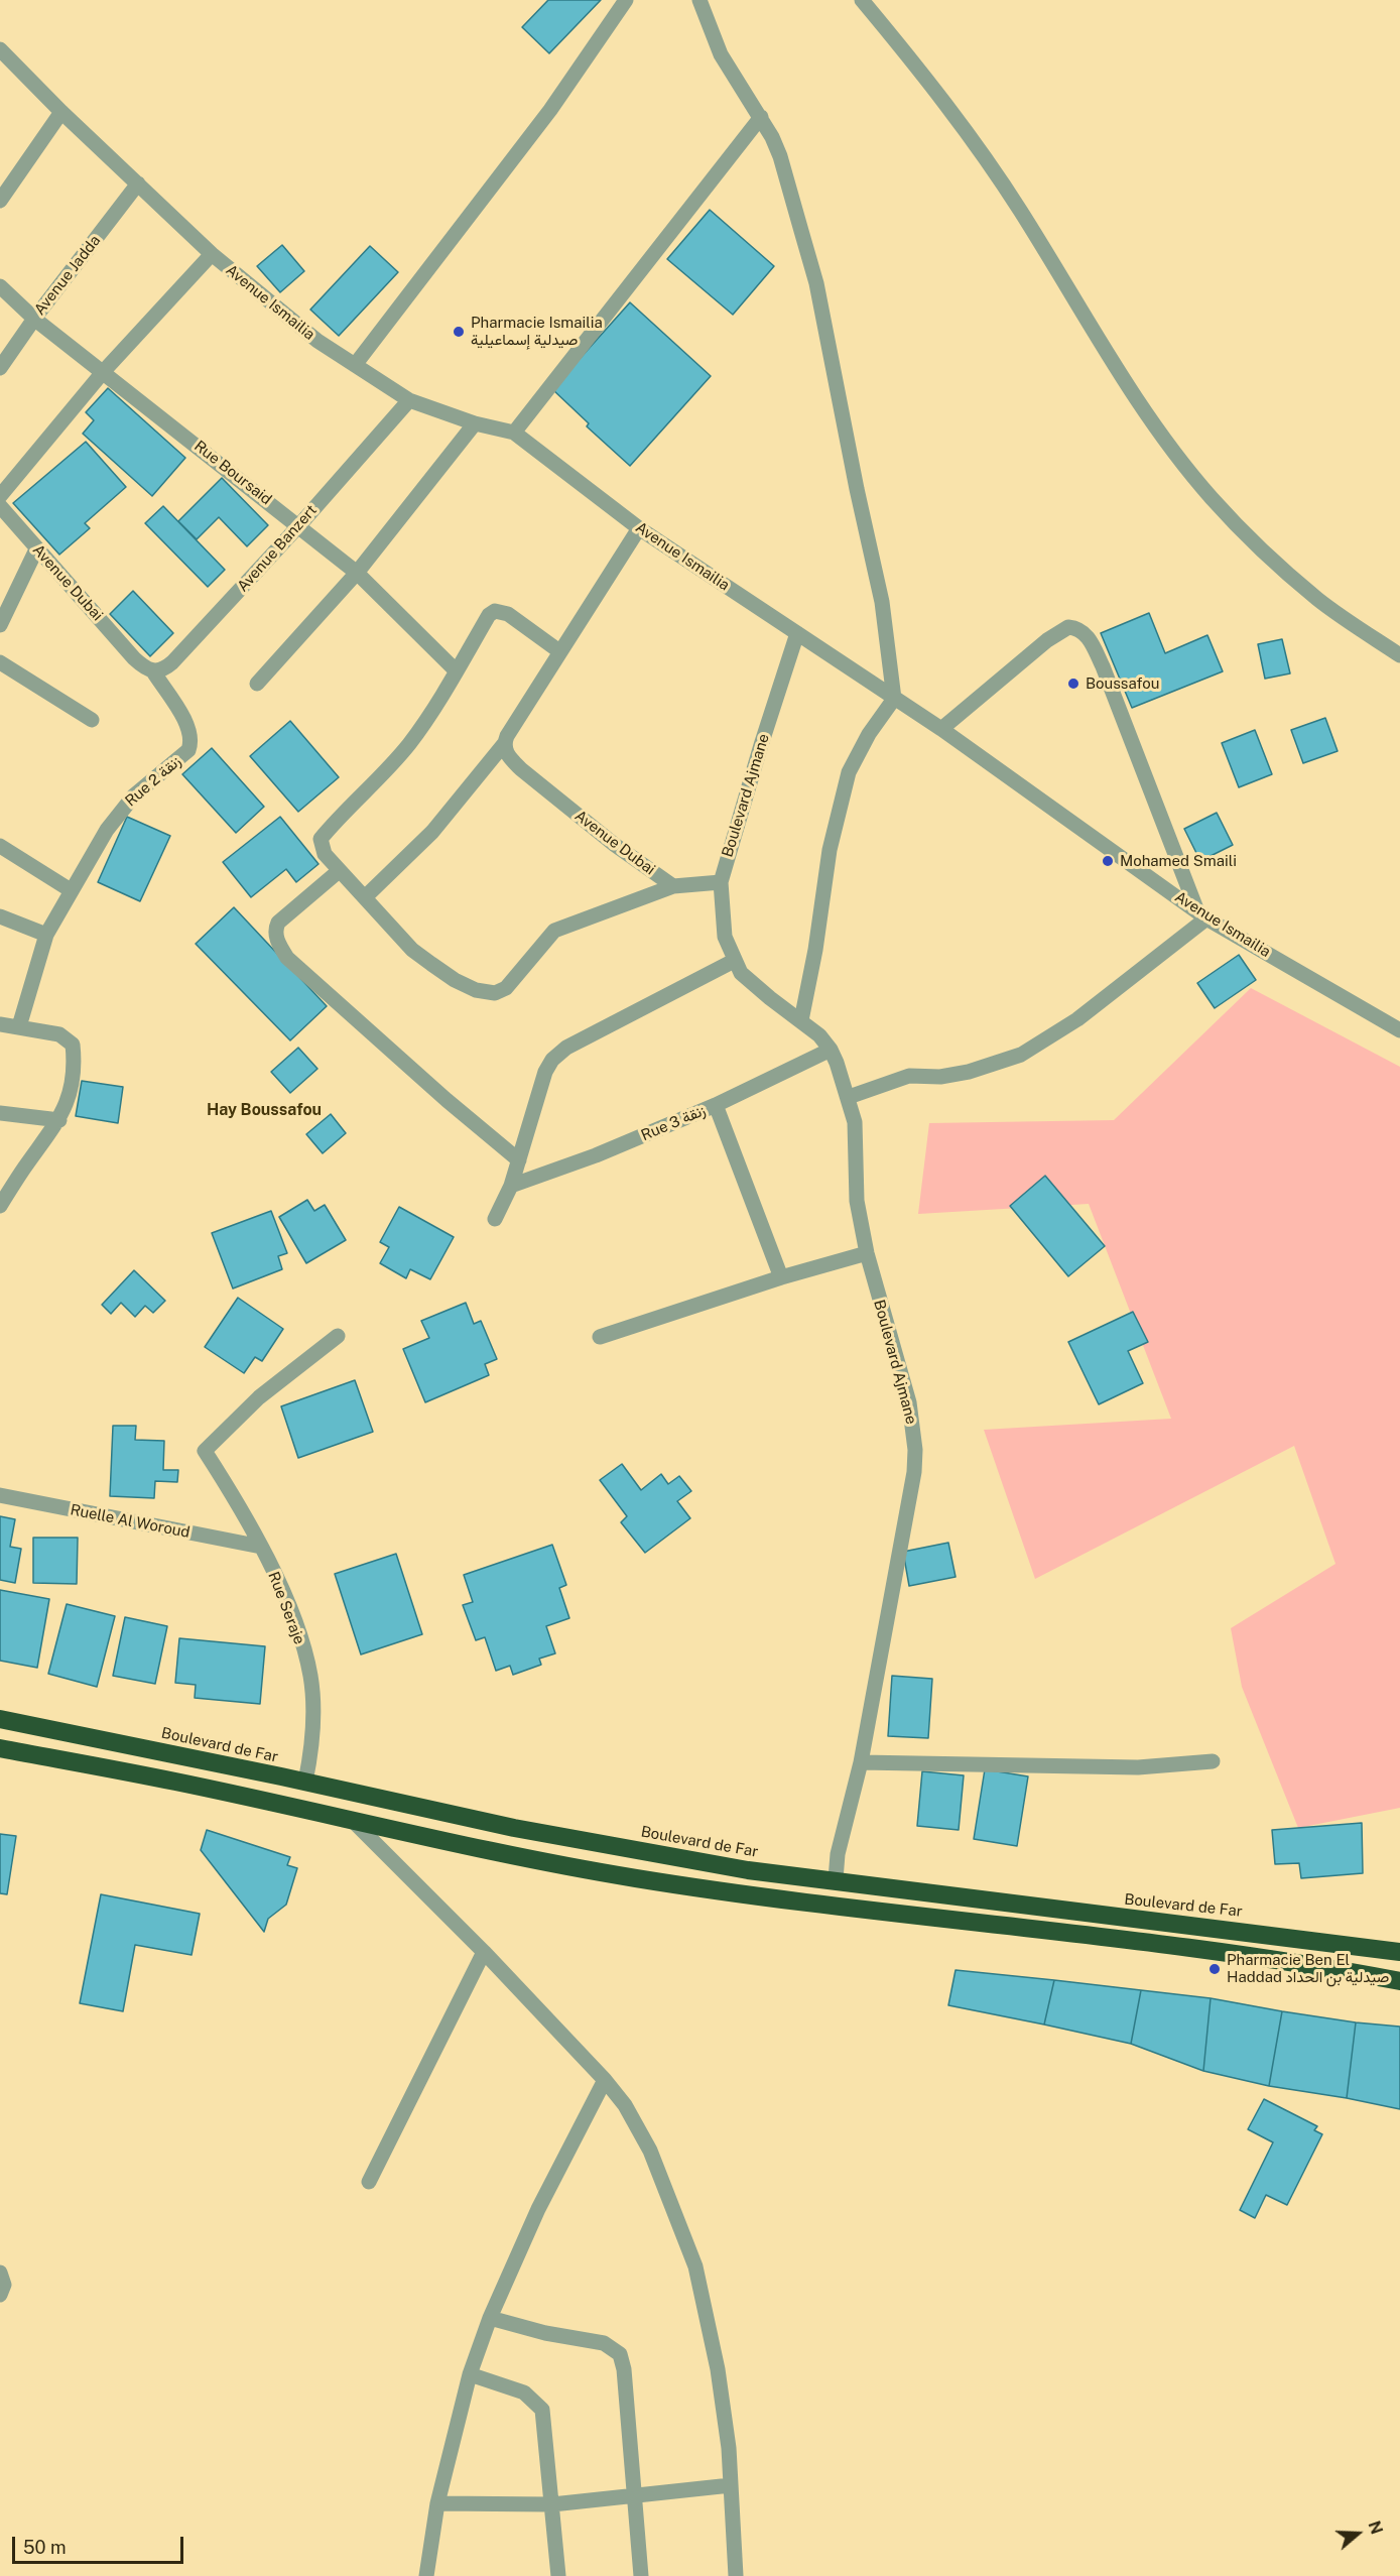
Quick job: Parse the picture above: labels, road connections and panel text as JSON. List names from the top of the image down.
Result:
{
  "streets": {
    "highway": ["Boulevard de Far"],
    "street": [
      "Avenue Jadda",
      "Avenue Ismailia",
      "Rue Boursaid",
      "Avenue Banzert",
      "Avenue Dubai",
      "Rue 2 زنقة",
      "Boulevard Ajmane",
      "Rue 3 زنقة",
      "Ruelle Al Woroud",
      "Rue Seraje"
    ]
  },
  "crossings": [
    ["Avenue Jadda", "Avenue Ismailia"],
    ["Avenue Jadda", "Rue Boursaid"],
    ["Avenue Ismailia", "Avenue Banzert"],
    ["Avenue Ismailia", "Boulevard Ajmane"],
    ["Rue Boursaid", "Avenue Banzert"],
    ["Avenue Banzert", "Avenue Dubai"],
    ["Avenue Banzert", "Rue 2 زنقة"],
    ["Avenue Dubai", "Rue 2 زنقة"],
    ["Boulevard Ajmane", "Rue 3 زنقة"],
    ["Boulevard Ajmane", "Boulevard de Far"],
    ["Ruelle Al Woroud", "Rue Seraje"],
    ["Rue Seraje", "Boulevard de Far"]
  ],
  "districts": ["Hay Boussafou"],
  "places": [
    "Pharmacie Ismailia صيدلية إسماعيلية",
    "Boussafou",
    "Mohamed Smaili",
    "Pharmacie Ben El Haddad صيدلية بن الحداد"
  ],
  "scale_bar": "50 m",
  "north": "right"
}
